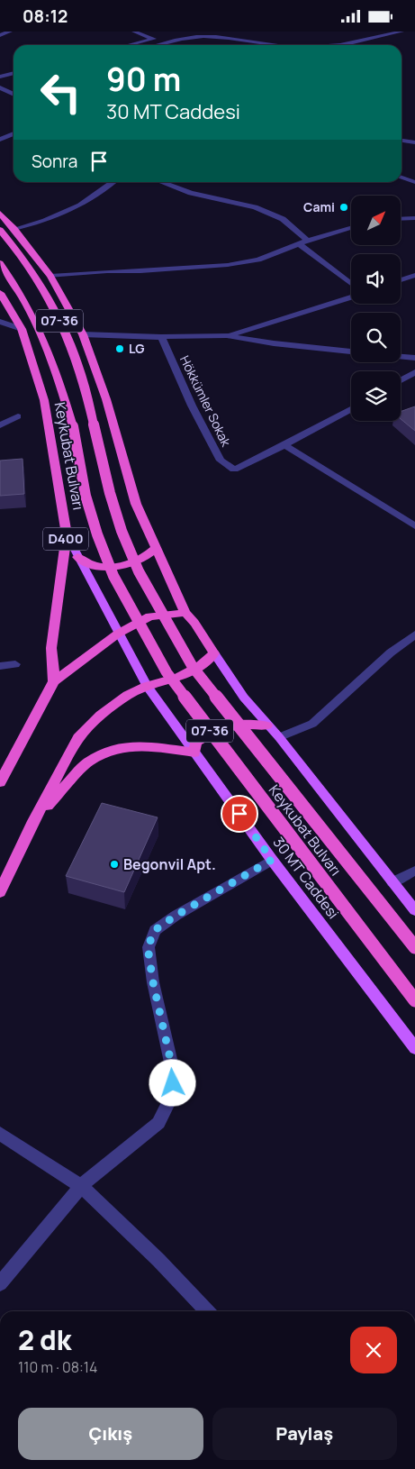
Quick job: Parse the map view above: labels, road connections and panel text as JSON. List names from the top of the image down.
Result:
{
  "streets": {
    "highway": ["07-36", "Keykubat Bulvarı", "D400"],
    "main road": ["30 MT Caddesi"],
    "street": ["Hökkümler Sokak"]
  },
  "crossings": [
    ["Keykubat Bulvarı", "30 MT Caddesi"]
  ],
  "places": ["Cami", "LG", "Begonvil Apt."],
  "north": "top right",
  "page": {
    "status": "08:12",
    "turn": ["90 m", "30 MT Caddesi"],
    "then": "Sonra",
    "heading": ["2 dk", "110 m · 08:14"],
    "buttons": ["Çıkış", "Paylaş"]
  }
}
